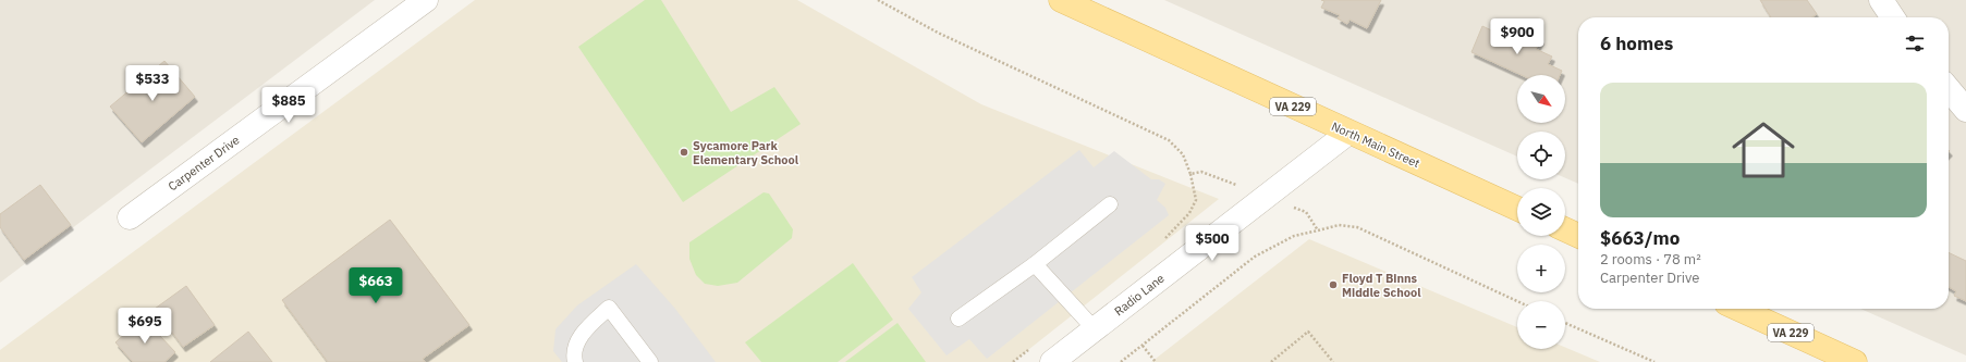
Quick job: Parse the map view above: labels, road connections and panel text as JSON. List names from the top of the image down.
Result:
{
  "streets": {
    "main road": ["VA 229", "North Main Street"],
    "street": ["Carpenter Drive", "Radio Lane"]
  },
  "crossings": [
    ["North Main Street", "Radio Lane"]
  ],
  "places": ["Sycamore Park Elementary School", "Floyd T Binns Middle School"],
  "north": "bottom right",
  "page": {
    "heading": "6 homes",
    "price": [
      "$900",
      "$533",
      "$885",
      "$500",
      "$663",
      "$695"
    ],
    "list": [
      {
        "name": "$663/mo",
        "note": "2 rooms · 78 m² · Carpenter Drive"
      }
    ],
    "map_buttons": ["+", "−"]
  }
}
